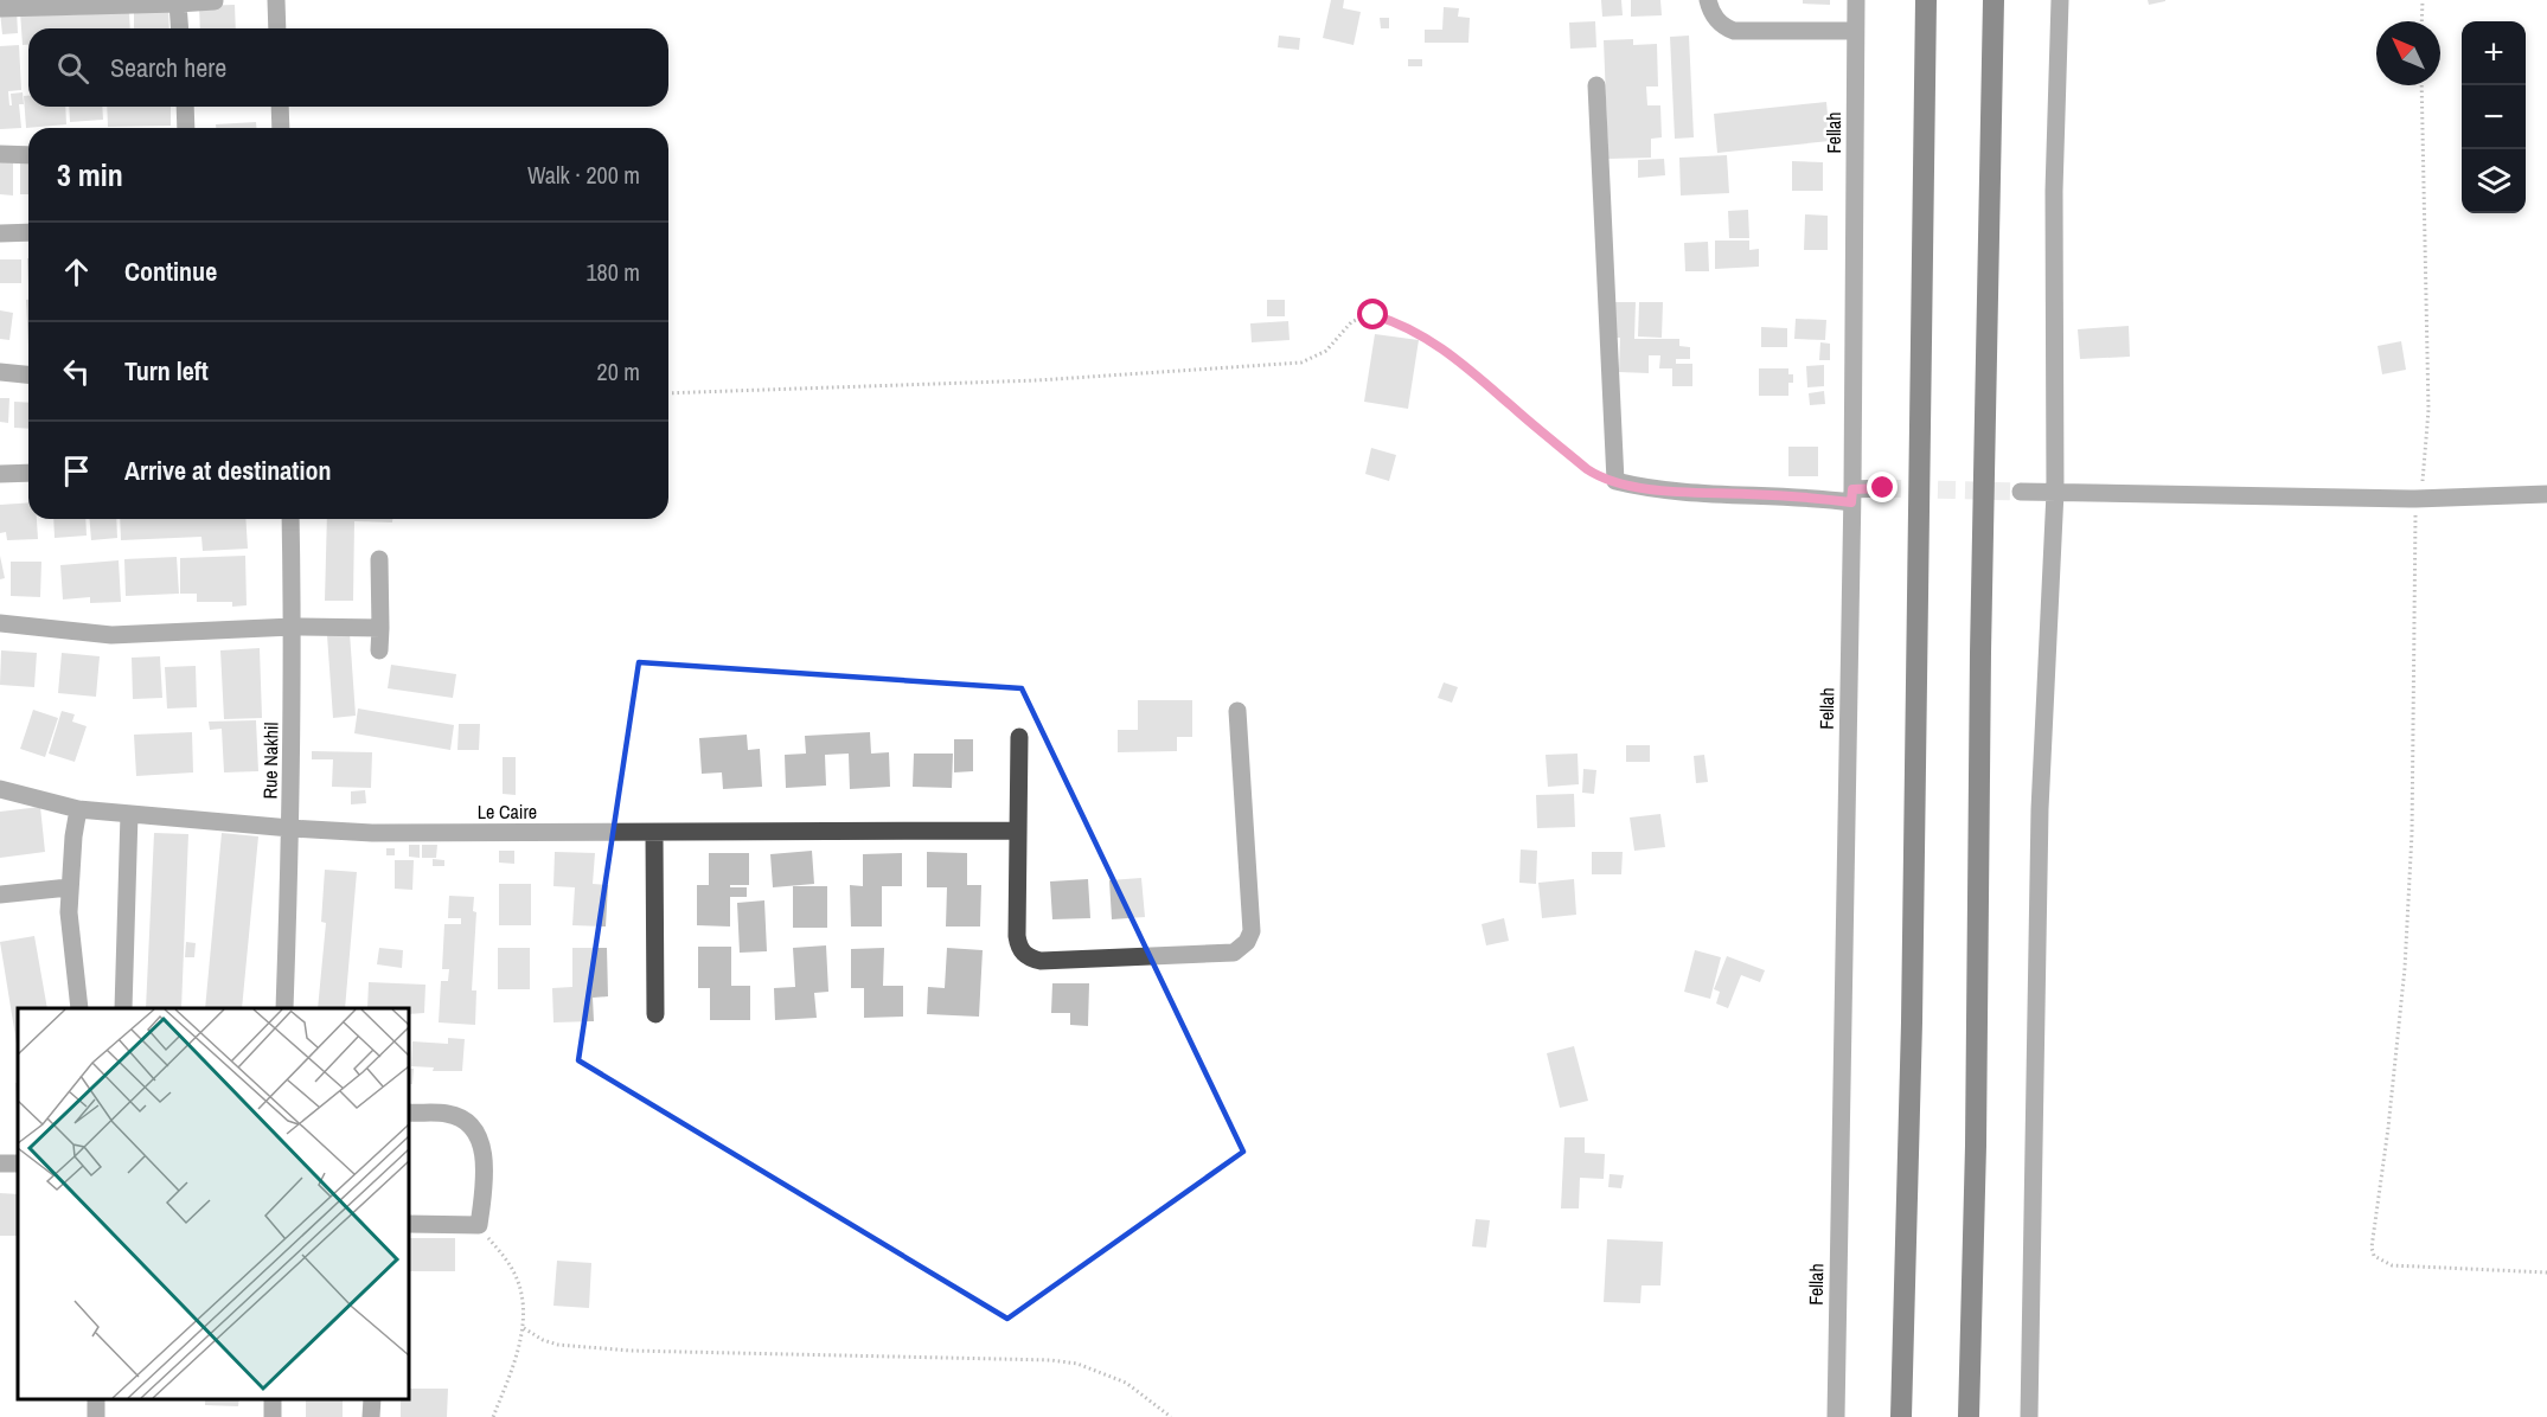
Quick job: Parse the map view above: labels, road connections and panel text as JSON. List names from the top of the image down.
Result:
{
  "streets": {
    "street": ["Fellah", "Rue Nakhil", "Le Caire"]
  },
  "crossings": [
    ["Rue Nakhil", "Le Caire"]
  ],
  "north": "top left",
  "page": {
    "map_buttons": ["+", "−"],
    "search": "Search here",
    "heading": ["3 min", "Walk · 200 m"],
    "list": [
      ["Continue", "180 m"],
      ["Turn left", "20 m"],
      "Arrive at destination"
    ]
  }
}
